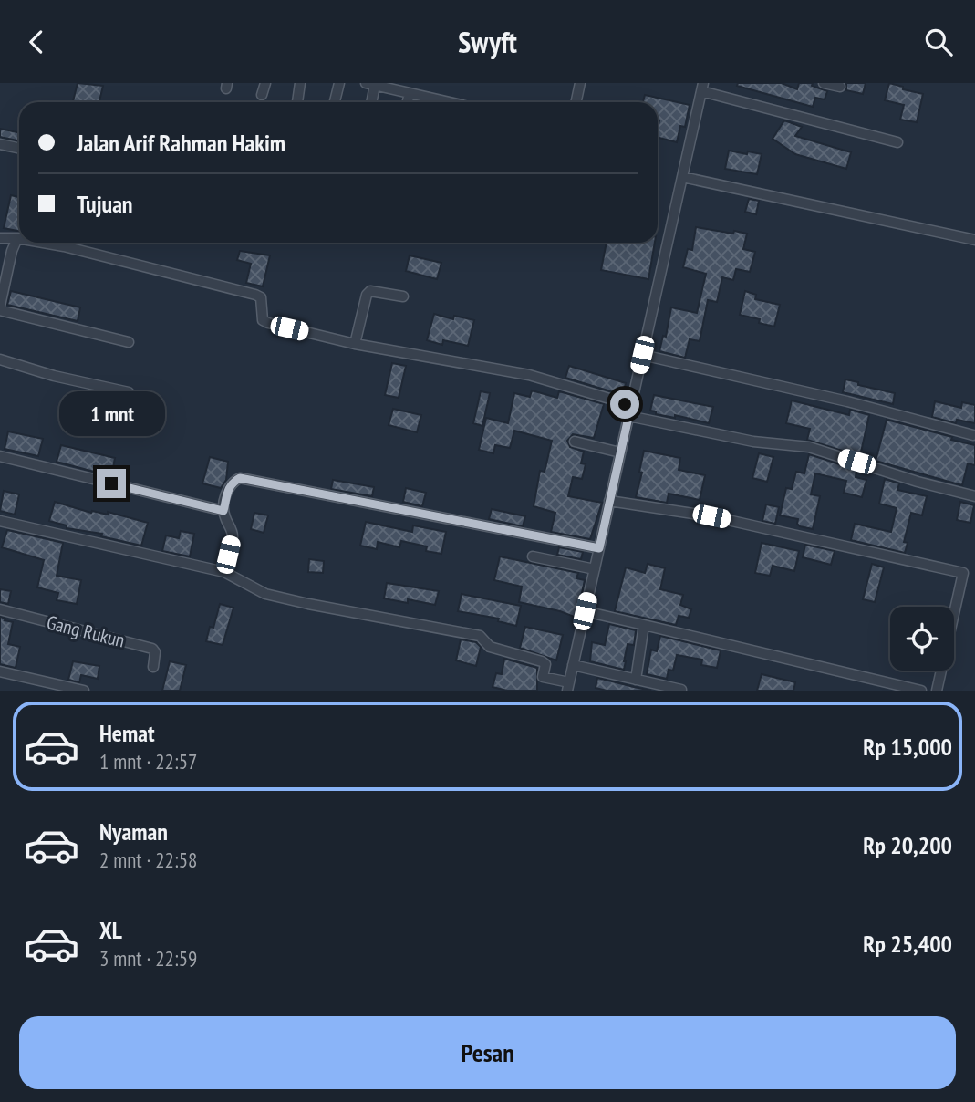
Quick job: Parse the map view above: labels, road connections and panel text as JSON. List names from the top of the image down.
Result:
{
  "streets": {
    "street": ["Gang Rukun"]
  },
  "page": {
    "header": "Swyft",
    "banner": ["Jalan Arif Rahman Hakim", "Tujuan"],
    "bubble": "1 mnt",
    "list": [
      {
        "name": "Hemat",
        "note": "1 mnt · 22:57",
        "value": "Rp 15,000"
      },
      {
        "name": "Nyaman",
        "note": "2 mnt · 22:58",
        "value": "Rp 20,200"
      },
      {
        "name": "XL",
        "note": "3 mnt · 22:59",
        "value": "Rp 25,400"
      }
    ],
    "buttons": "Pesan"
  }
}
